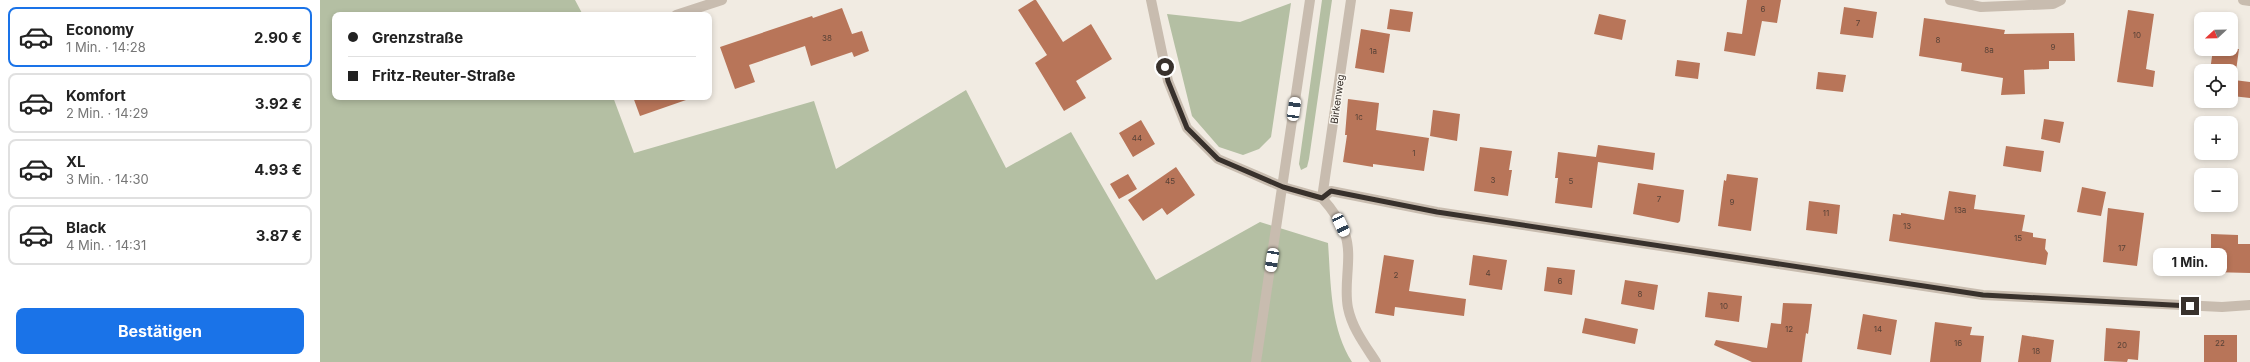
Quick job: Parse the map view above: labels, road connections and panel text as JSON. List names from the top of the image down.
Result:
{
  "streets": {
    "street": ["Birkenweg"]
  },
  "house_numbers": [
    "6",
    "7",
    "10",
    "38",
    "8",
    "9",
    "8a",
    "1a",
    "1c",
    "44",
    "1",
    "3",
    "45",
    "5",
    "7",
    "9",
    "13a",
    "11",
    "13",
    "15",
    "17",
    "4",
    "2",
    "6",
    "8",
    "10",
    "12",
    "14",
    "16",
    "22",
    "20",
    "18"
  ],
  "north": "left",
  "page": {
    "list": [
      {
        "name": "Economy",
        "note": "1 Min. · 14:28",
        "value": "2.90 €"
      },
      {
        "name": "Komfort",
        "note": "2 Min. · 14:29",
        "value": "3.92 €"
      },
      {
        "name": "XL",
        "note": "3 Min. · 14:30",
        "value": "4.93 €"
      },
      {
        "name": "Black",
        "note": "4 Min. · 14:31",
        "value": "3.87 €"
      }
    ],
    "map_buttons": ["+", "−"],
    "banner": ["Grenzstraße", "Fritz-Reuter-Straße"],
    "bubble": "1 Min.",
    "buttons": "Bestätigen"
  }
}
